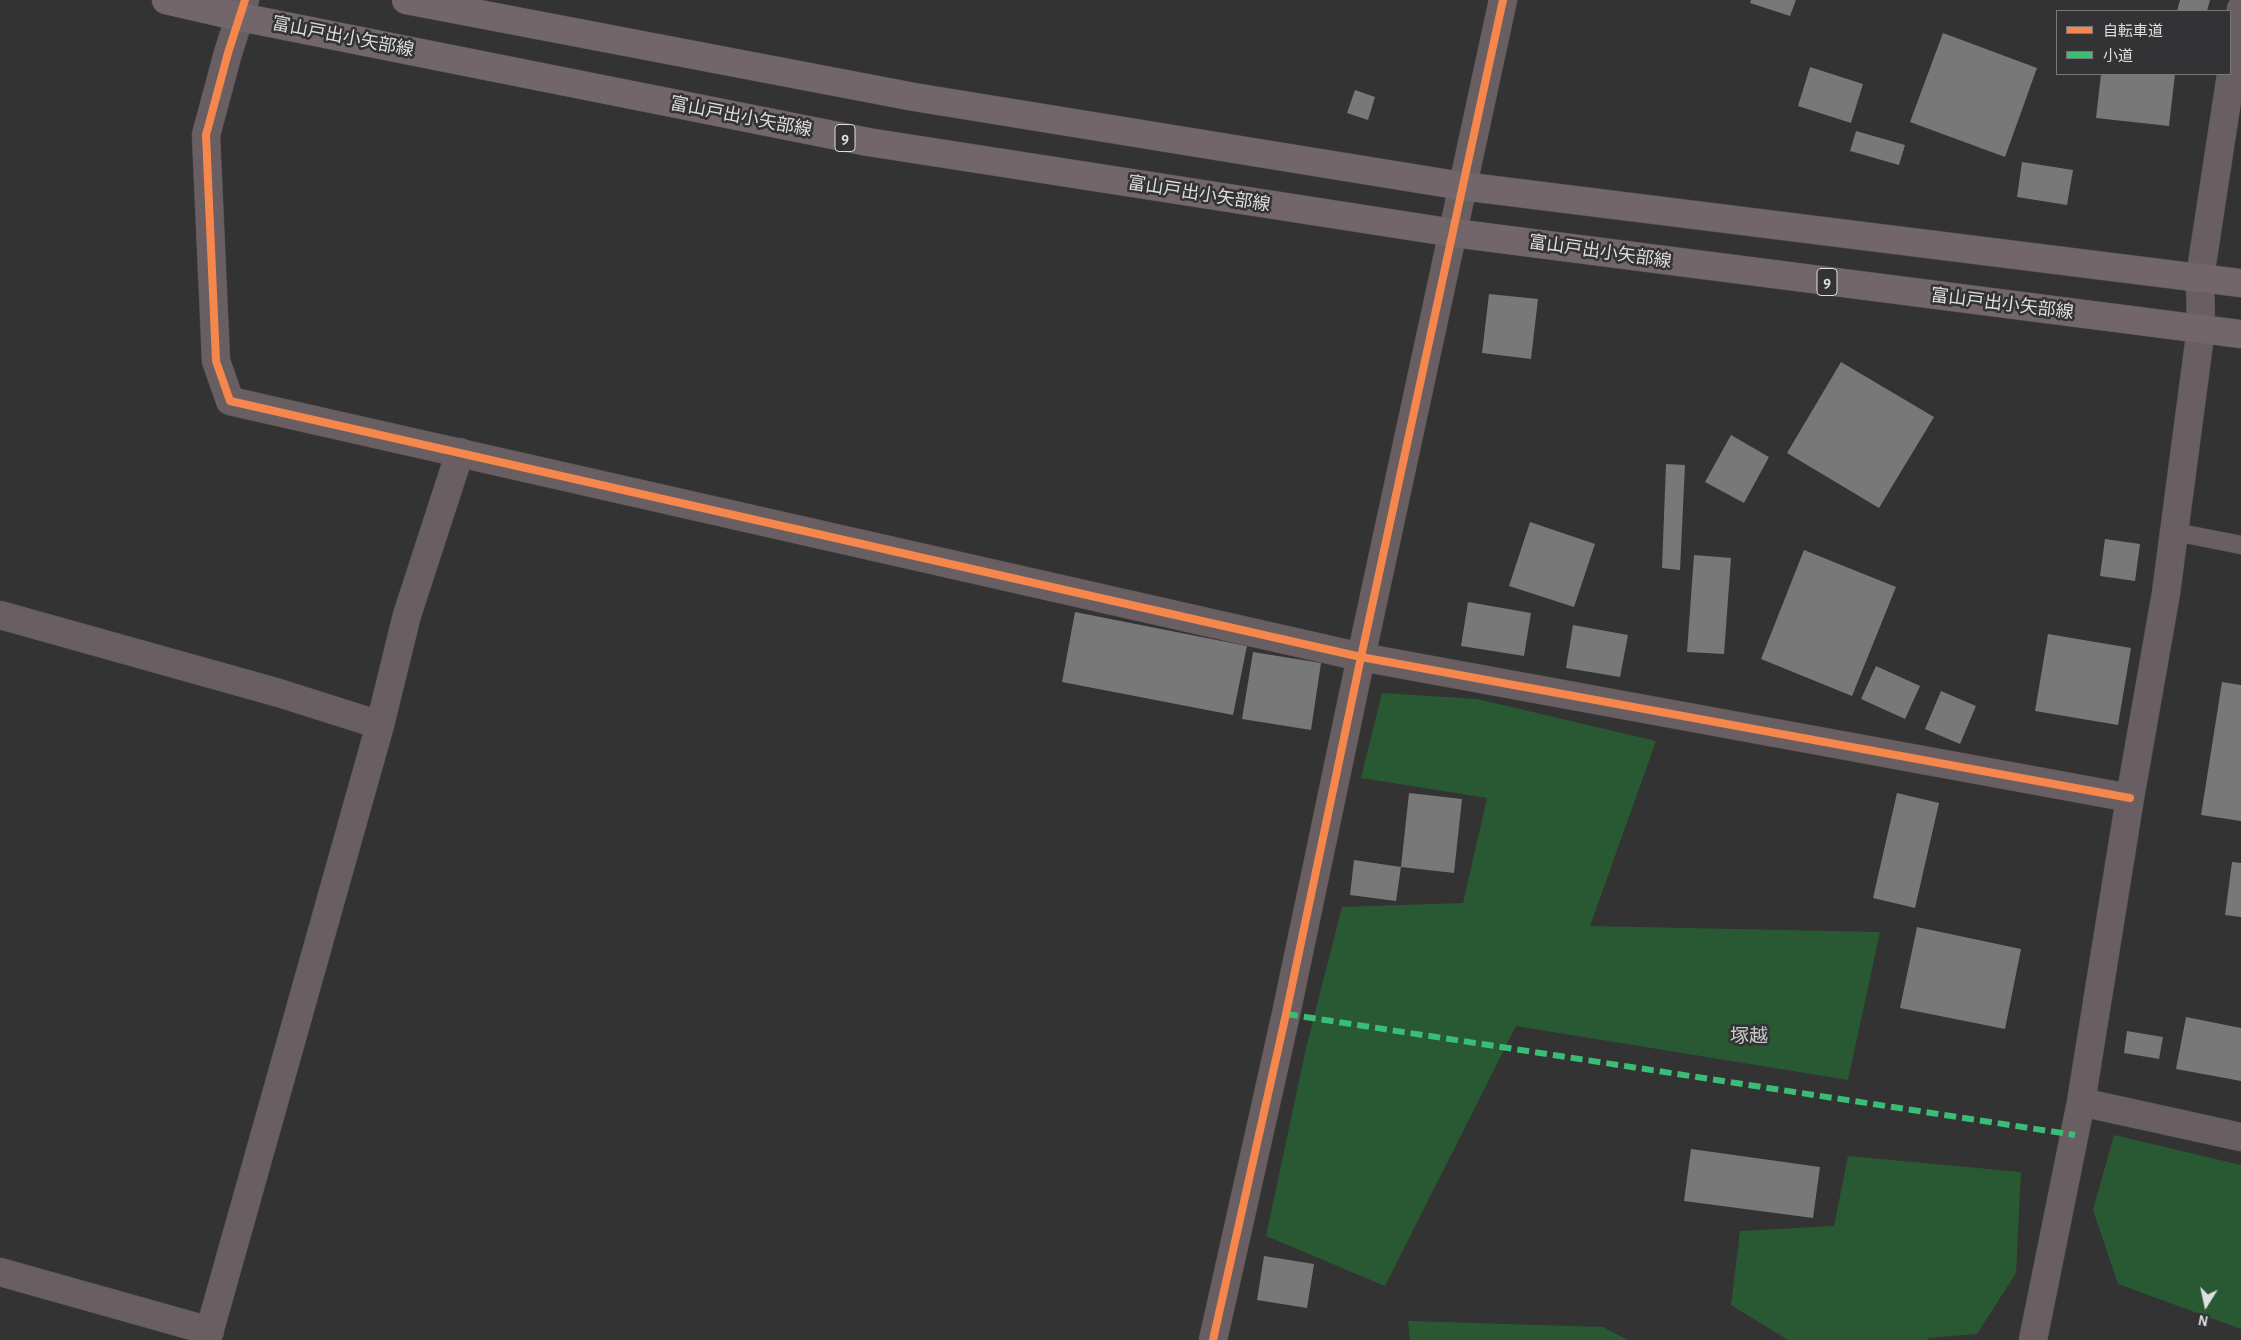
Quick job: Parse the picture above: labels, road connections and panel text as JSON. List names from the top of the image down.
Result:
{
  "streets": {
    "main road": ["富山戸出小矢部線", "9"]
  },
  "districts": ["塚越"],
  "legend": ["自転車道", "小道"],
  "north": "bottom"
}
